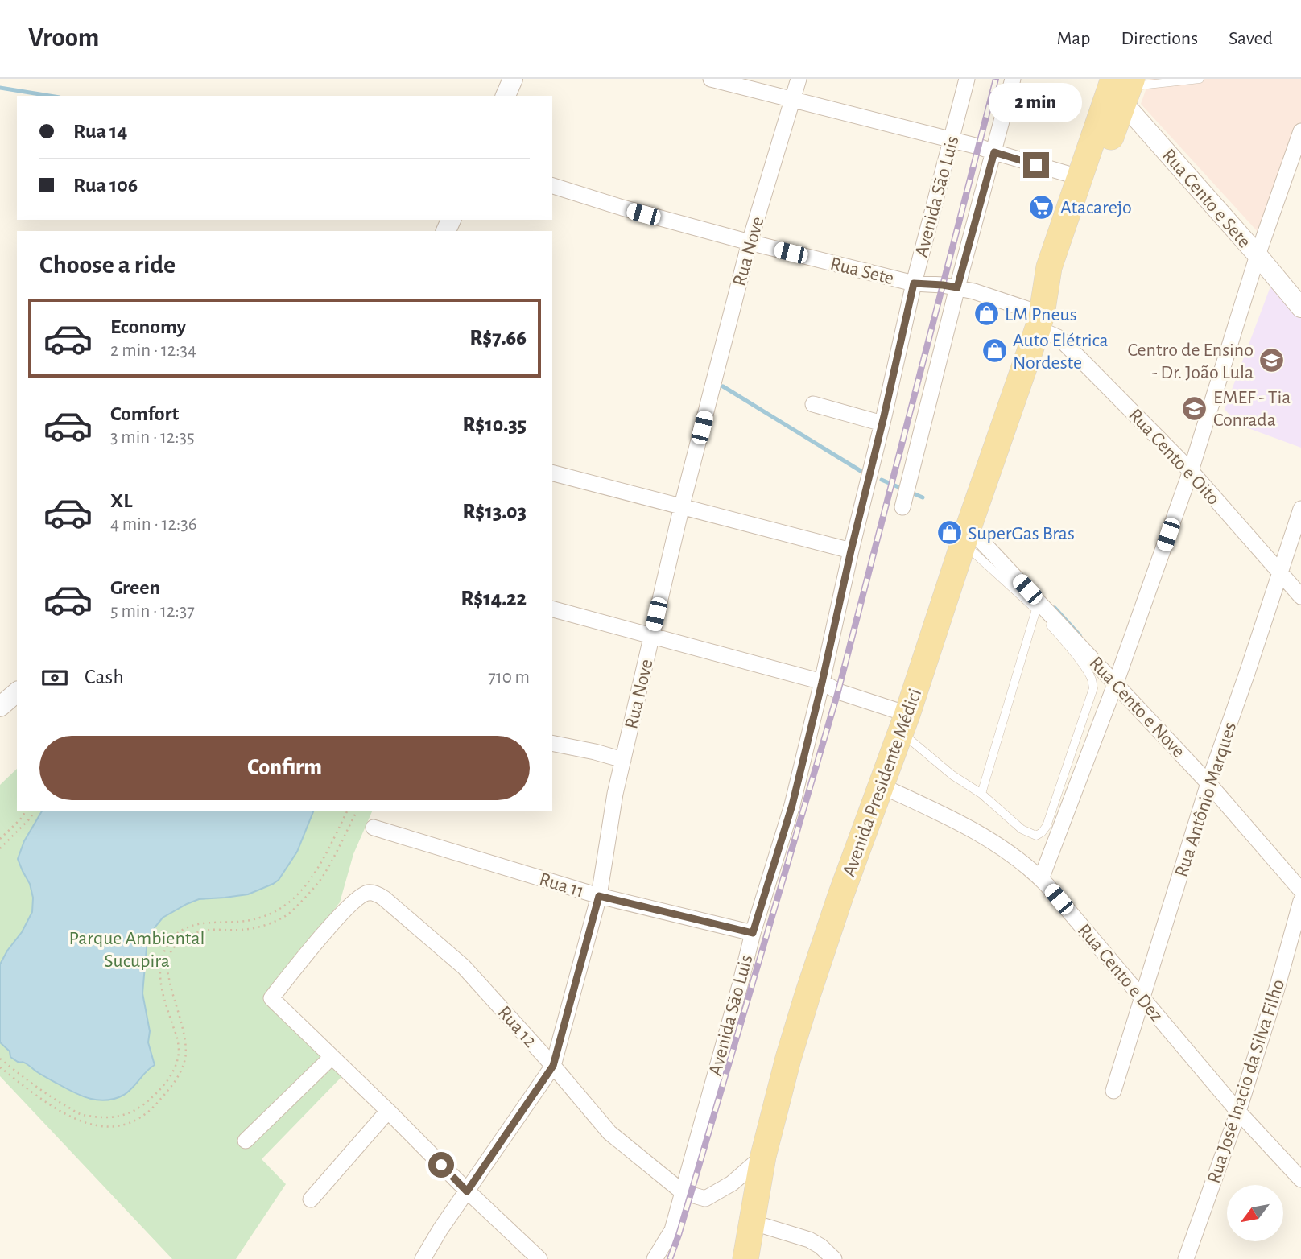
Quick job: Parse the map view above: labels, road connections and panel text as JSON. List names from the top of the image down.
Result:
{
  "streets": {
    "main road": ["Avenida Presidente Médici"],
    "street": [
      "Avenida São Luis",
      "Rua Cento e Sete",
      "Rua Nove",
      "Rua Sete",
      "Rua Cento e Oito",
      "Rua Cento e Nove",
      "Rua Antônio Marques",
      "Rua 11",
      "Rua Cento e Dez",
      "Rua 12",
      "Rua José Inacio da Silva Filho"
    ]
  },
  "crossings": [
    ["Avenida São Luis", "Rua Sete"],
    ["Avenida São Luis", "Rua 11"],
    ["Avenida São Luis", "Rua 12"],
    ["Rua Cento e Sete", "Avenida Presidente Médici"],
    ["Rua Nove", "Rua Sete"],
    ["Rua Nove", "Rua 11"],
    ["Rua Nove", "Rua 12"],
    ["Rua Sete", "Rua Cento e Oito"],
    ["Rua Cento e Oito", "Avenida Presidente Médici"],
    ["Rua Cento e Oito", "Rua Antônio Marques"],
    ["Rua Cento e Nove", "Avenida Presidente Médici"],
    ["Rua Cento e Nove", "Rua Antônio Marques"],
    ["Avenida Presidente Médici", "Rua Cento e Dez"],
    ["Rua Antônio Marques", "Rua Cento e Dez"],
    ["Rua Cento e Dez", "Rua José Inacio da Silva Filho"]
  ],
  "parks": ["Parque Ambiental Sucupira"],
  "places": {
    "supermarket": ["Atacarejo"],
    "shop": ["LM Pneus", "Auto Elétrica Nordeste", "SuperGas Bras"],
    "school or university": ["Centro de Ensino - Dr. João Lula", "EMEF - Tia Conrada"]
  },
  "north": "bottom left",
  "page": {
    "header": "Vroom",
    "nav": ["Map", "Directions", "Saved"],
    "bubble": "2 min",
    "banner": ["Rua 14", "Rua 106"],
    "heading": "Choose a ride",
    "list": [
      {
        "name": "Economy",
        "note": "2 min · 12:34",
        "value": "R$7.66"
      },
      {
        "name": "Comfort",
        "note": "3 min · 12:35",
        "value": "R$10.35"
      },
      {
        "name": "XL",
        "note": "4 min · 12:36",
        "value": "R$13.03"
      },
      {
        "name": "Green",
        "note": "5 min · 12:37",
        "value": "R$14.22"
      }
    ],
    "pay": ["Cash", "710 m"],
    "buttons": "Confirm"
  }
}
